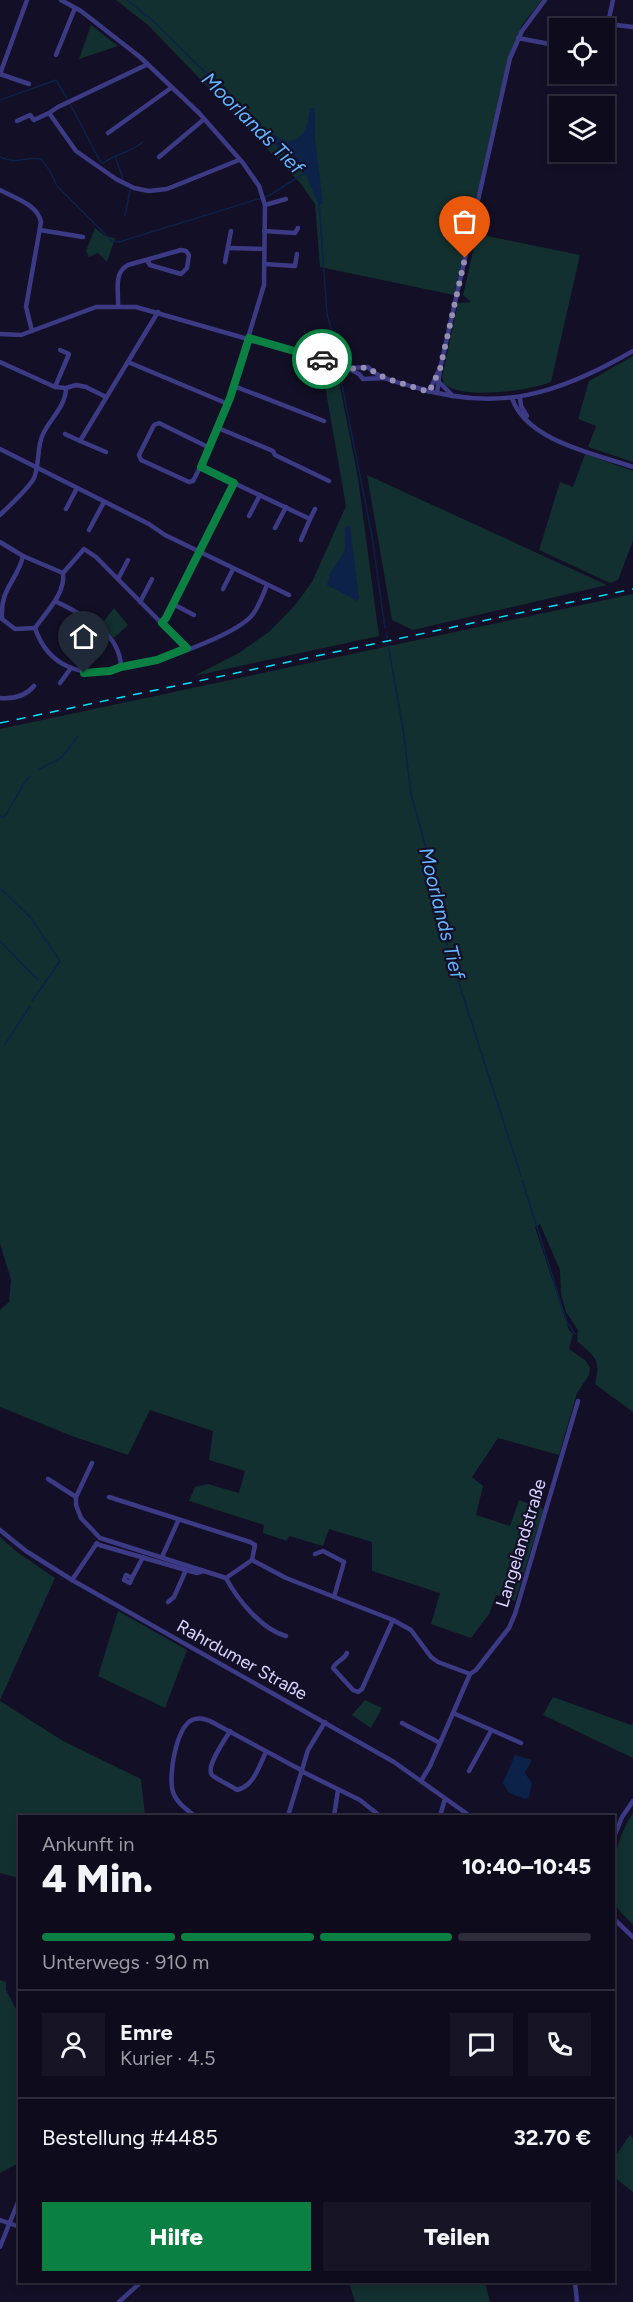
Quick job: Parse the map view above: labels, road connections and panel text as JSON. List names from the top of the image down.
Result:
{
  "streets": {
    "street": ["Langelandstraße", "Rahrdumer Straße"]
  },
  "crossings": [
    ["Langelandstraße", "Rahrdumer Straße"]
  ],
  "water": ["Moorlands Tief"],
  "page": {
    "heading": ["4 Min.", "Ankunft in", "10:40–10:45"],
    "panel": [
      "Emre",
      "Kurier · 4.5",
      "Bestellung #4485",
      "32.70 €"
    ],
    "bar": "Unterwegs · 910 m",
    "buttons": ["Hilfe", "Teilen"]
  }
}
